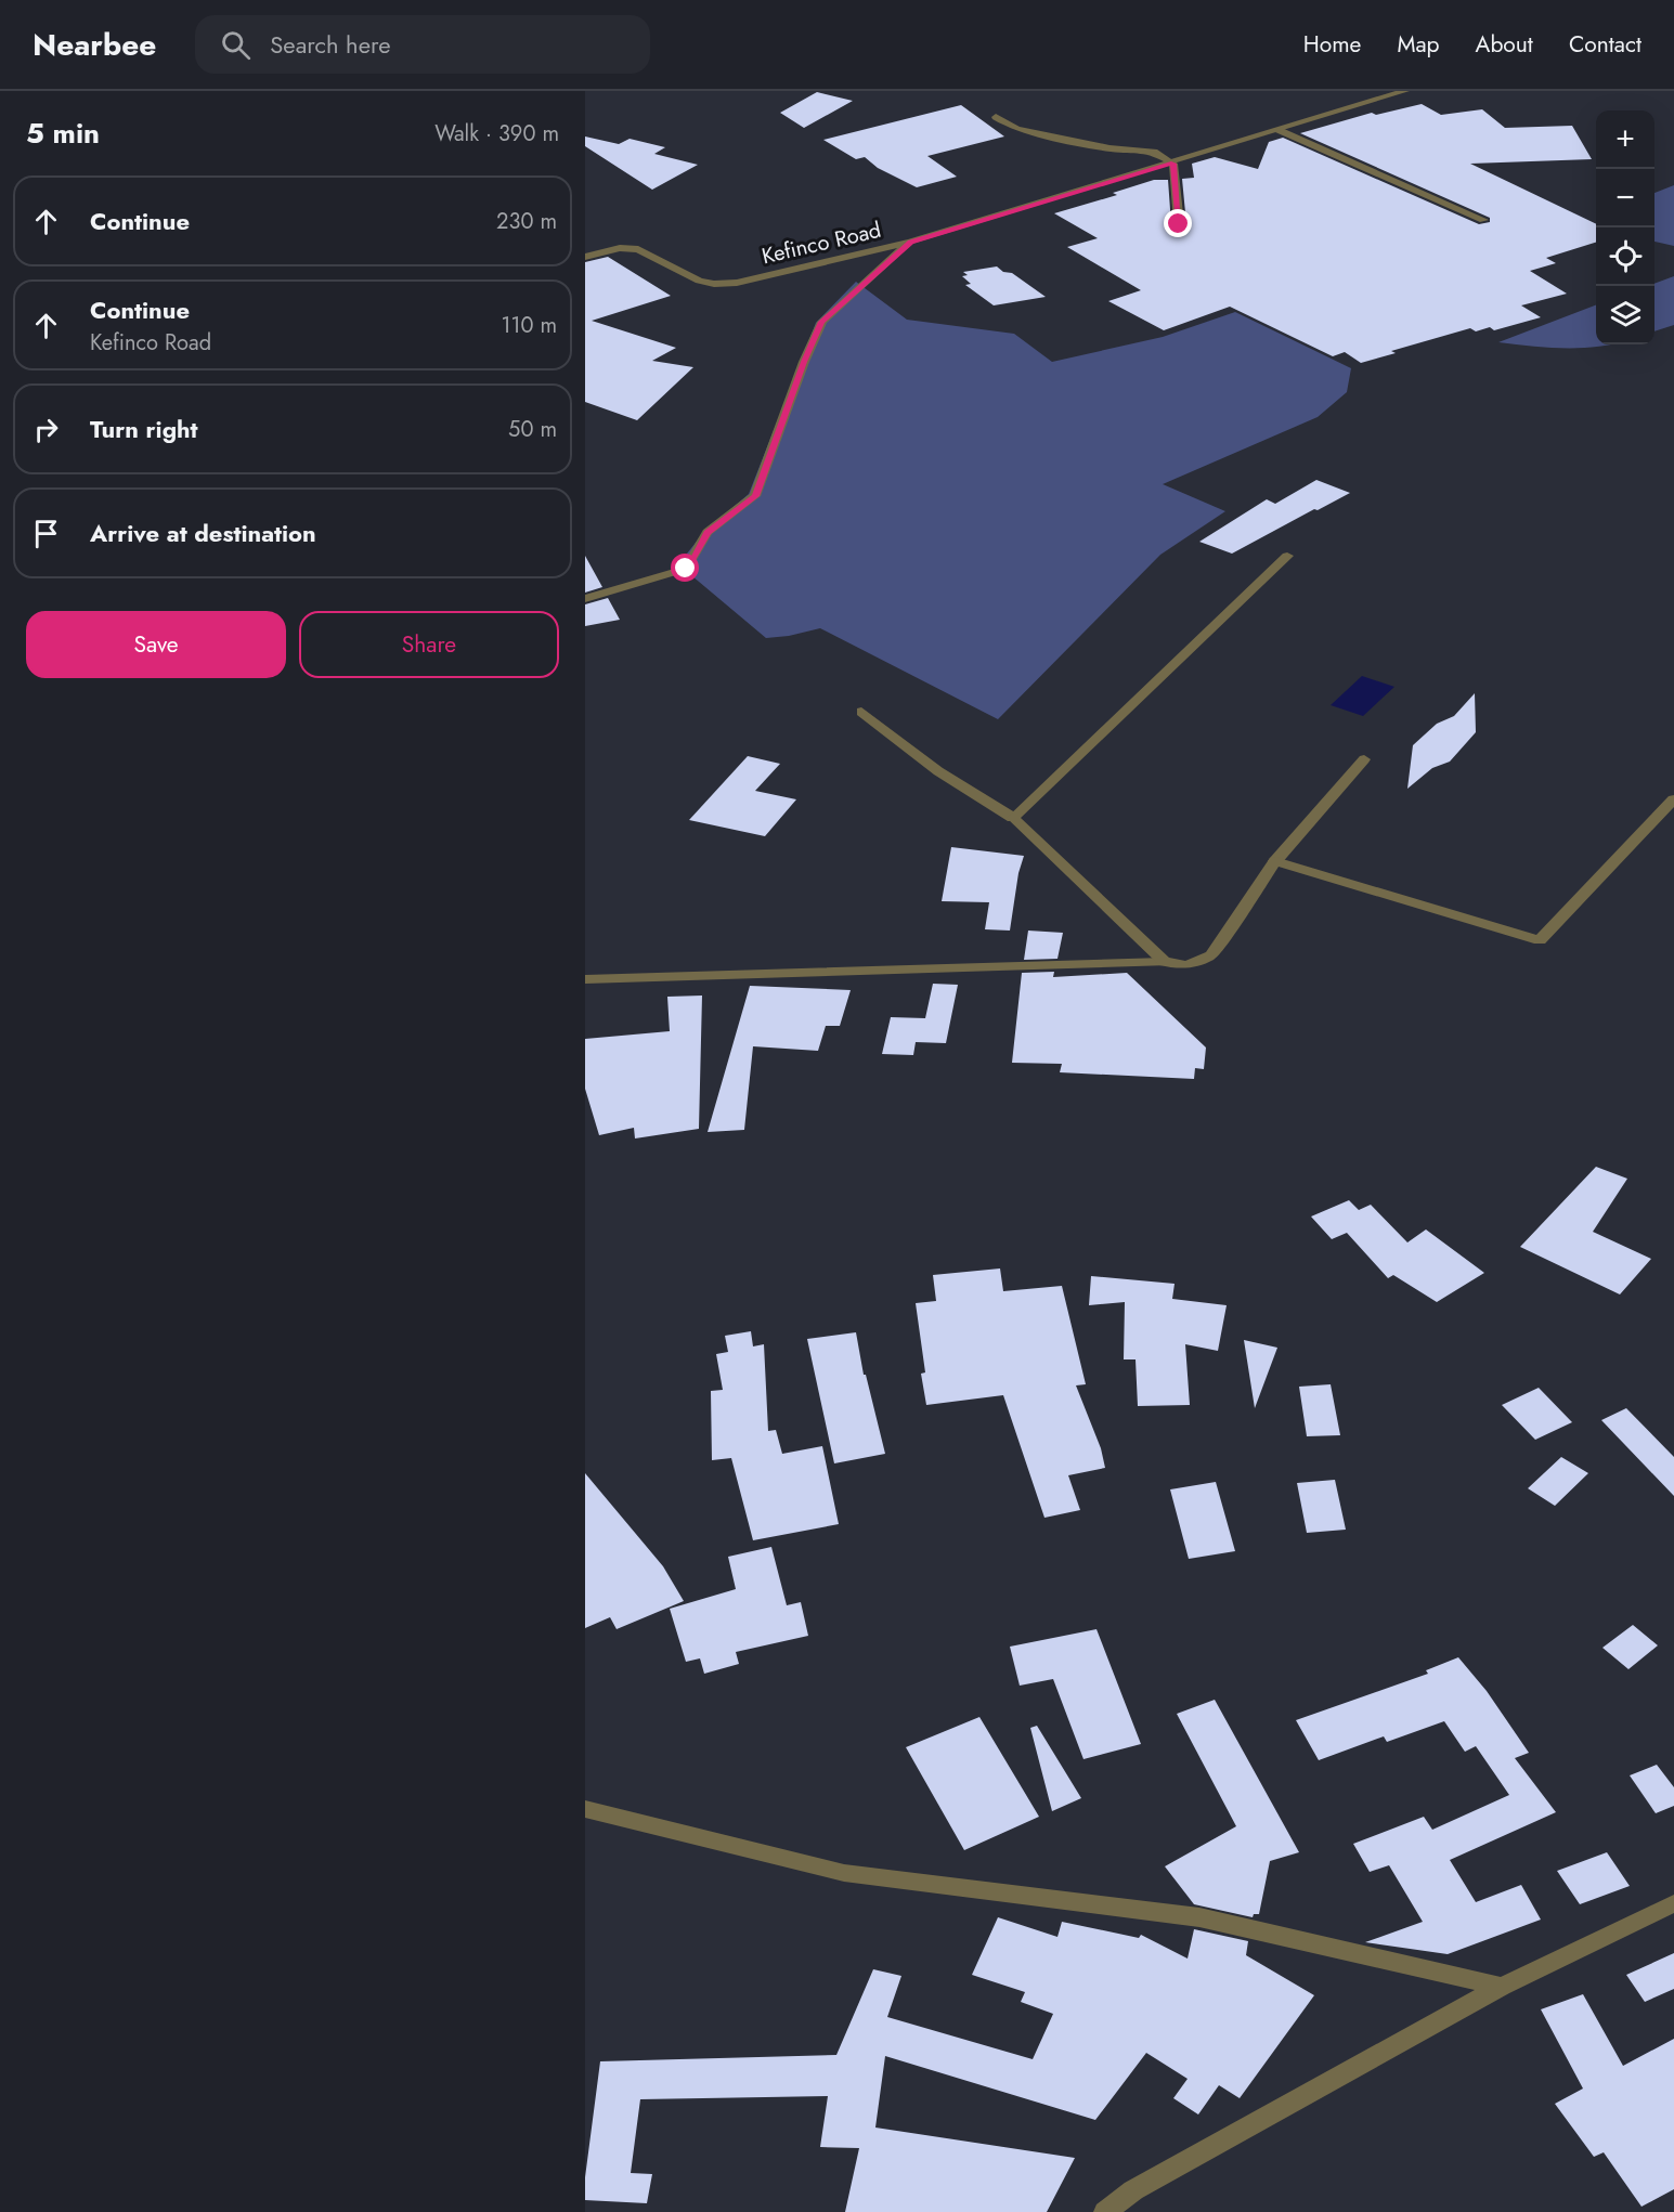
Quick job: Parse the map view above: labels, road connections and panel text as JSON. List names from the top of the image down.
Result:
{
  "streets": {
    "street": ["Kefinco Road"]
  },
  "page": {
    "header": "Nearbee",
    "search": "Search here",
    "nav": [
      "Home",
      "Map",
      "About",
      "Contact"
    ],
    "heading": ["5 min", "Walk · 390 m"],
    "map_buttons": ["+", "−"],
    "list": [
      ["Continue", "230 m"],
      ["Continue", "Kefinco Road", "110 m"],
      ["Turn right", "50 m"],
      "Arrive at destination"
    ],
    "buttons": ["Save", "Share"]
  }
}
